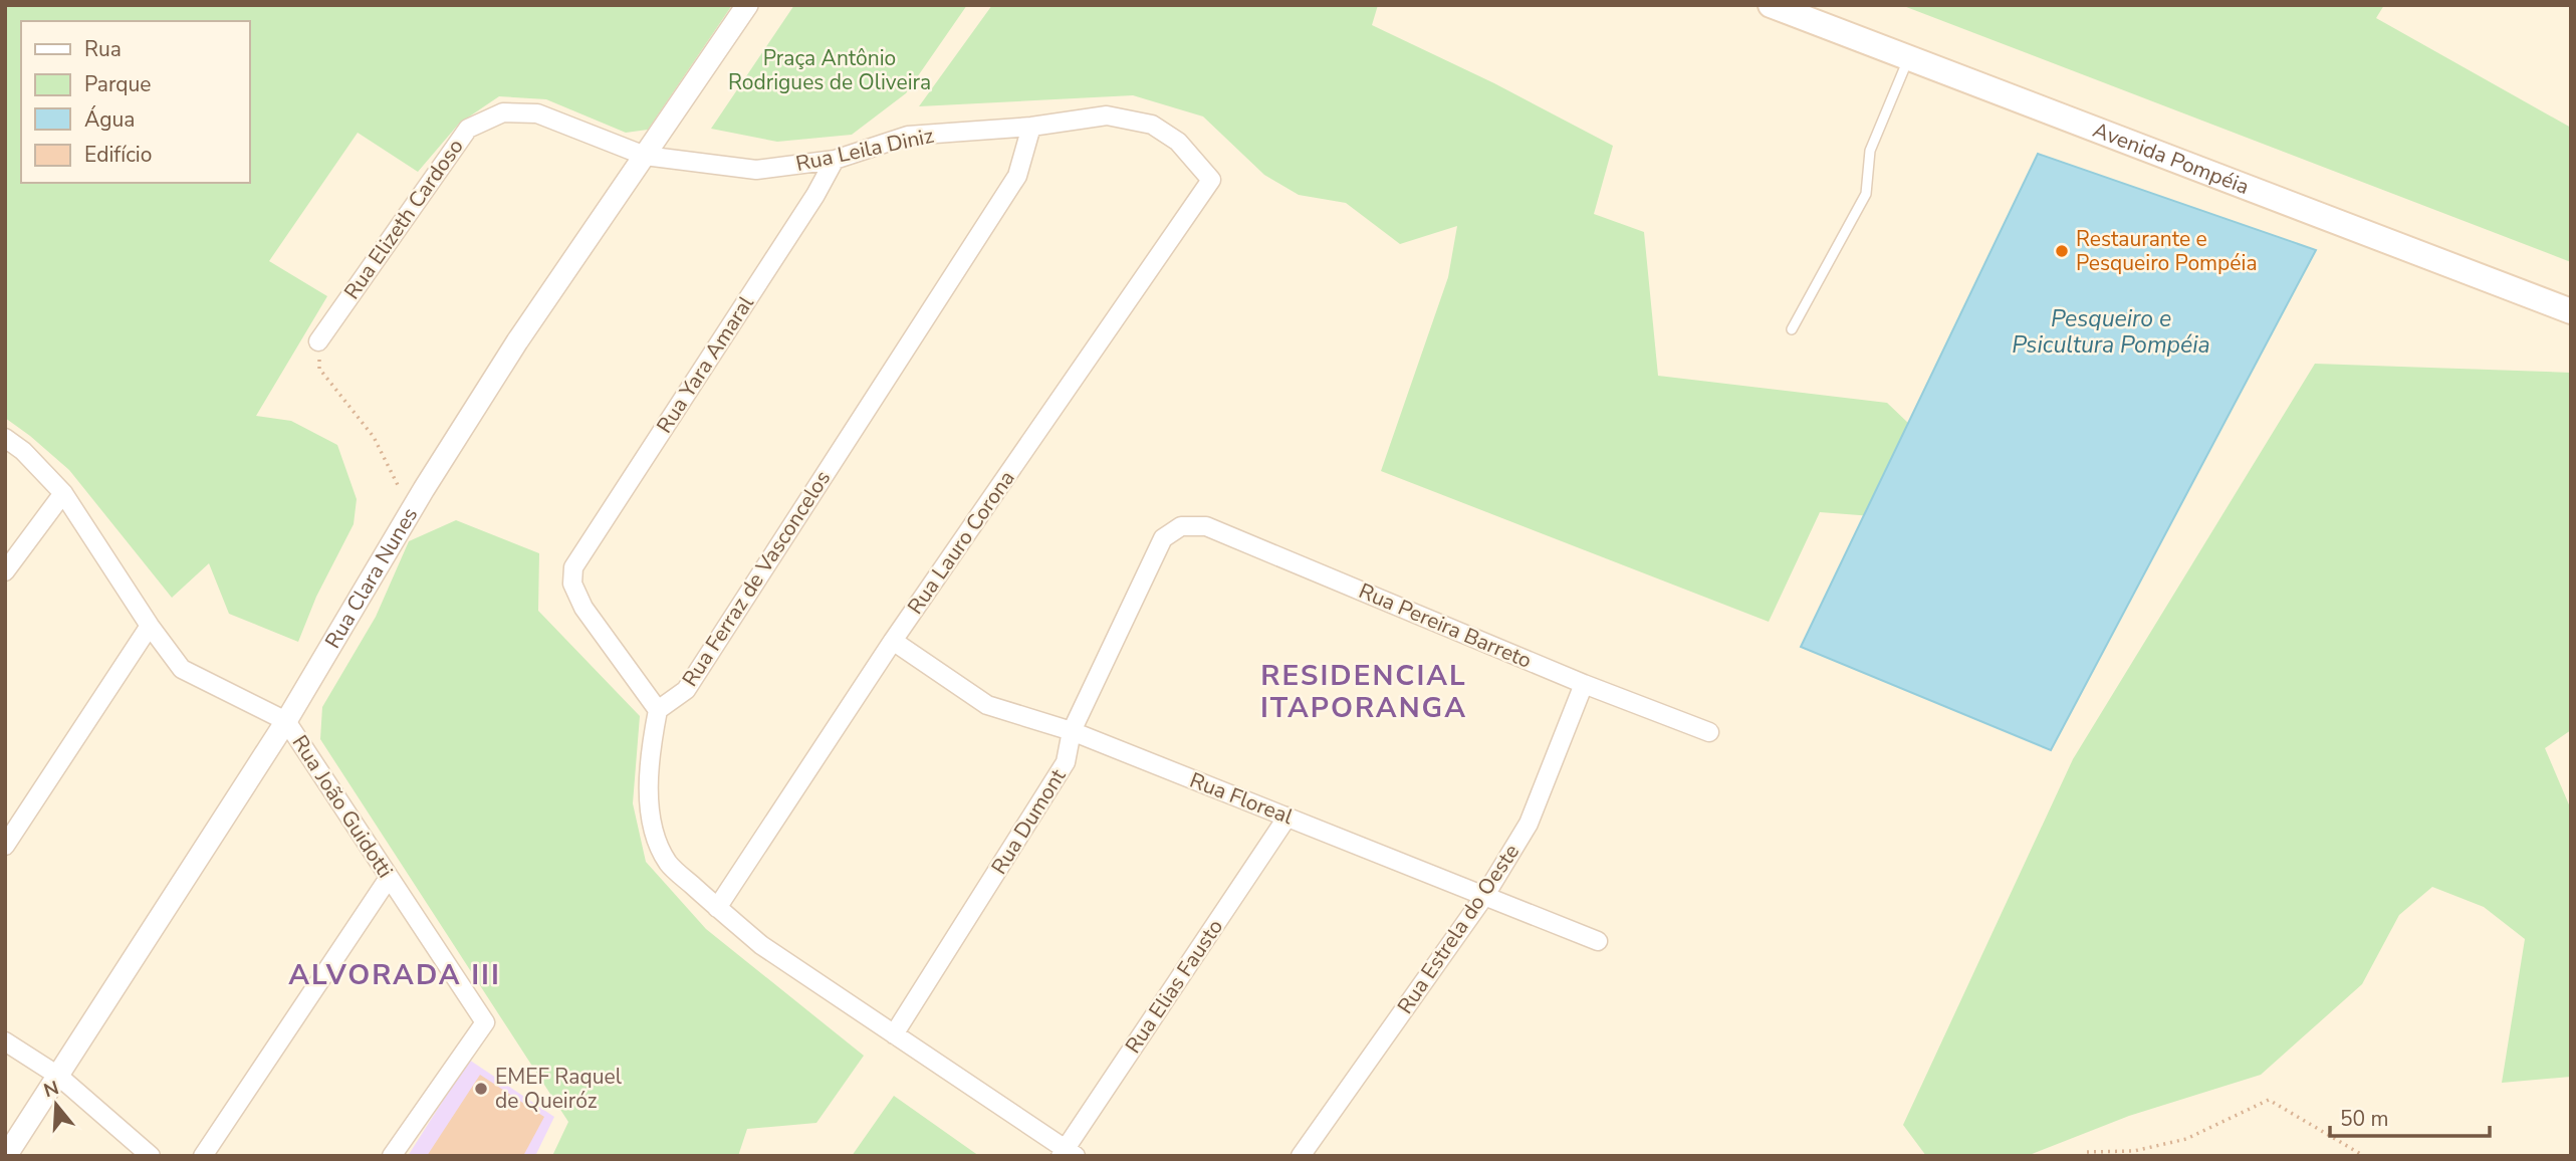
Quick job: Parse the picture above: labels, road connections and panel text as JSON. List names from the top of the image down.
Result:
{
  "streets": {
    "main road": ["Avenida Pompéia"],
    "street": [
      "Rua Leila Diniz",
      "Rua Elizeth Cardoso",
      "Rua Yara Amaral",
      "Rua Lauro Corona",
      "Rua Clara Nunes",
      "Rua Ferraz de Vasconcelos",
      "Rua Pereira Barreto",
      "Rua Floreal",
      "Rua João Guidotti",
      "Rua Dumont",
      "Rua Estrela do Oeste",
      "Rua Elias Fausto"
    ]
  },
  "crossings": [
    ["Rua Leila Diniz", "Rua Elizeth Cardoso"],
    ["Rua Leila Diniz", "Rua Yara Amaral"],
    ["Rua Leila Diniz", "Rua Lauro Corona"],
    ["Rua Leila Diniz", "Rua Clara Nunes"],
    ["Rua Leila Diniz", "Rua Ferraz de Vasconcelos"],
    ["Rua Yara Amaral", "Rua Ferraz de Vasconcelos"],
    ["Rua Lauro Corona", "Rua Floreal"],
    ["Rua Clara Nunes", "Rua João Guidotti"],
    ["Rua Pereira Barreto", "Rua Dumont"],
    ["Rua Pereira Barreto", "Rua Estrela do Oeste"],
    ["Rua Floreal", "Rua Dumont"],
    ["Rua Floreal", "Rua Estrela do Oeste"],
    ["Rua Floreal", "Rua Elias Fausto"]
  ],
  "districts": ["RESIDENCIAL ITAPORANGA", "ALVORADA III"],
  "water": ["Pesqueiro e Psicultura Pompéia"],
  "parks": ["Praça Antônio Rodrigues de Oliveira"],
  "places": ["Restaurante e Pesqueiro Pompéia", "EMEF Raquel de Queiróz"],
  "legend": [
    "Rua",
    "Parque",
    "Água",
    "Edifício"
  ],
  "scale_bar": "50 m",
  "north": "top"
}
